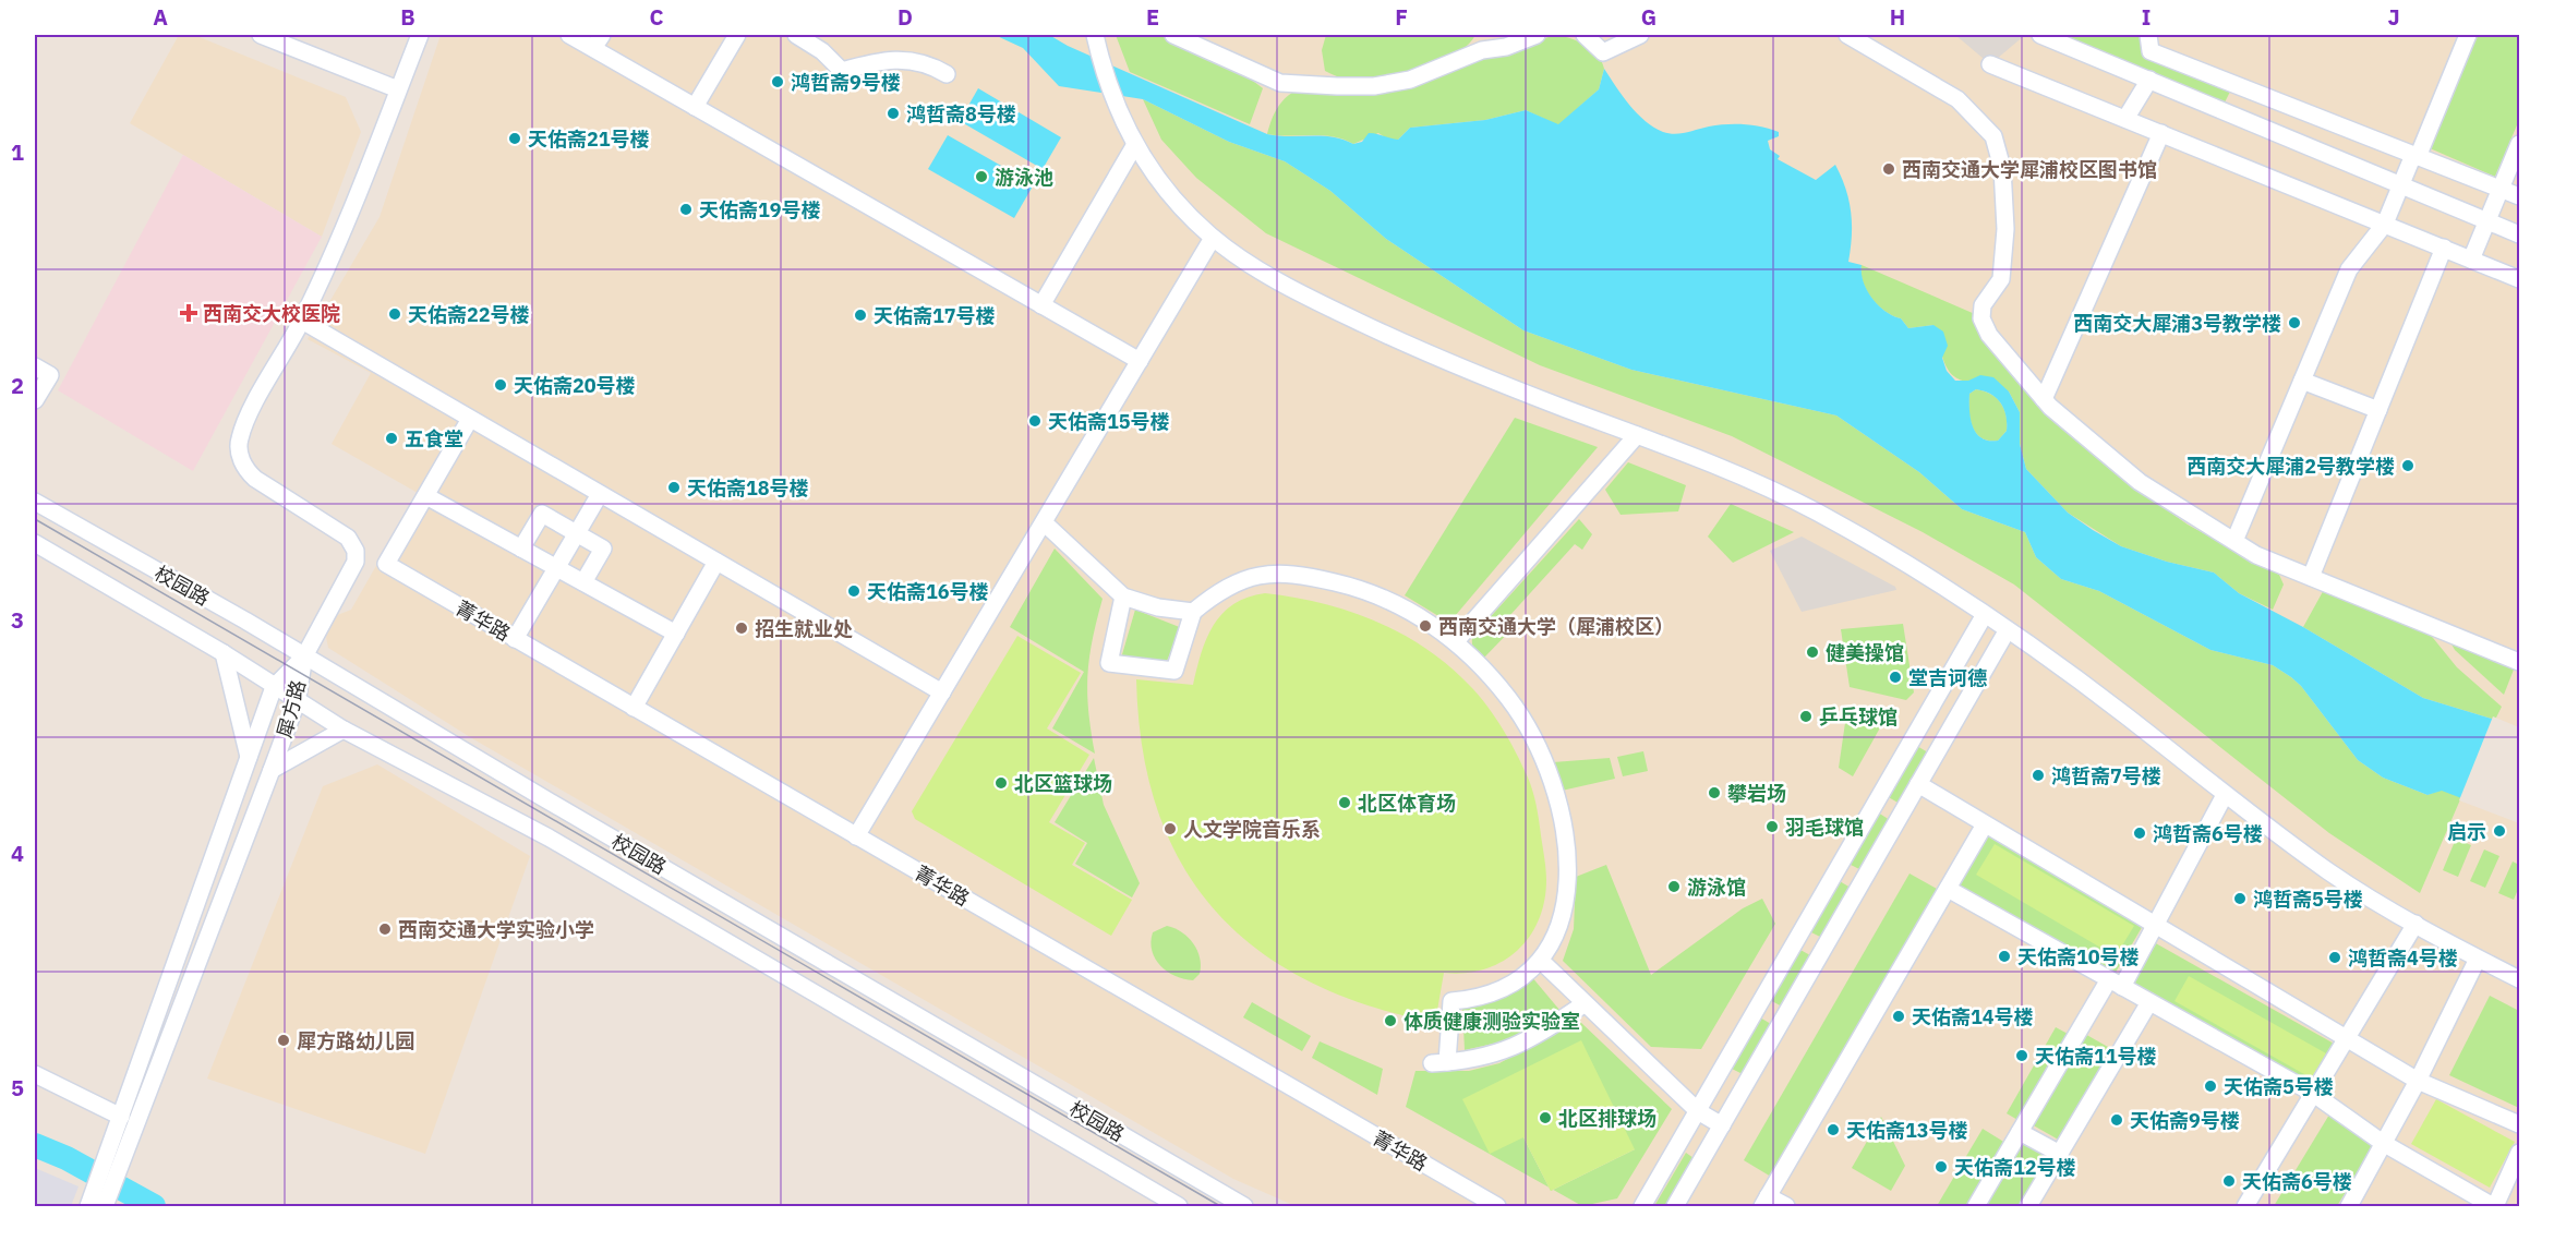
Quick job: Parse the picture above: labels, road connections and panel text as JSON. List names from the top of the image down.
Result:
{
  "streets": {
    "street": ["校园路", "菁华路", "犀方路"]
  },
  "crossings": [
    ["校园路", "犀方路"]
  ],
  "places": {
    "other": [
      "鸿哲斋9号楼",
      "鸿哲斋8号楼",
      "天佑斋21号楼",
      "西南交通大学犀浦校区图书馆",
      "游泳池",
      "天佑斋19号楼",
      "天佑斋22号楼",
      "天佑斋17号楼",
      "西南交大犀浦3号教学楼",
      "天佑斋20号楼",
      "天佑斋15号楼",
      "五食堂",
      "西南交大犀浦2号教学楼",
      "天佑斋18号楼",
      "天佑斋16号楼",
      "西南交通大学（犀浦校区）",
      "招生就业处",
      "健美操馆",
      "堂吉诃德",
      "乒乓球馆",
      "鸿哲斋7号楼",
      "北区篮球场",
      "攀岩场",
      "北区体育场",
      "羽毛球馆",
      "人文学院音乐系",
      "启示",
      "鸿哲斋6号楼",
      "游泳馆",
      "鸿哲斋5号楼",
      "西南交通大学实验小学",
      "天佑斋10号楼",
      "鸿哲斋4号楼",
      "天佑斋14号楼",
      "体质健康测验实验室",
      "犀方路幼儿园",
      "天佑斋11号楼",
      "天佑斋5号楼",
      "北区排球场",
      "天佑斋9号楼",
      "天佑斋13号楼",
      "天佑斋12号楼",
      "天佑斋6号楼"
    ],
    "health": ["西南交大校医院"]
  },
  "grid": {
    "columns": [
      "A",
      "B",
      "C",
      "D",
      "E",
      "F",
      "G",
      "H",
      "I",
      "J"
    ],
    "rows": [
      "1",
      "2",
      "3",
      "4",
      "5"
    ]
  }
}
